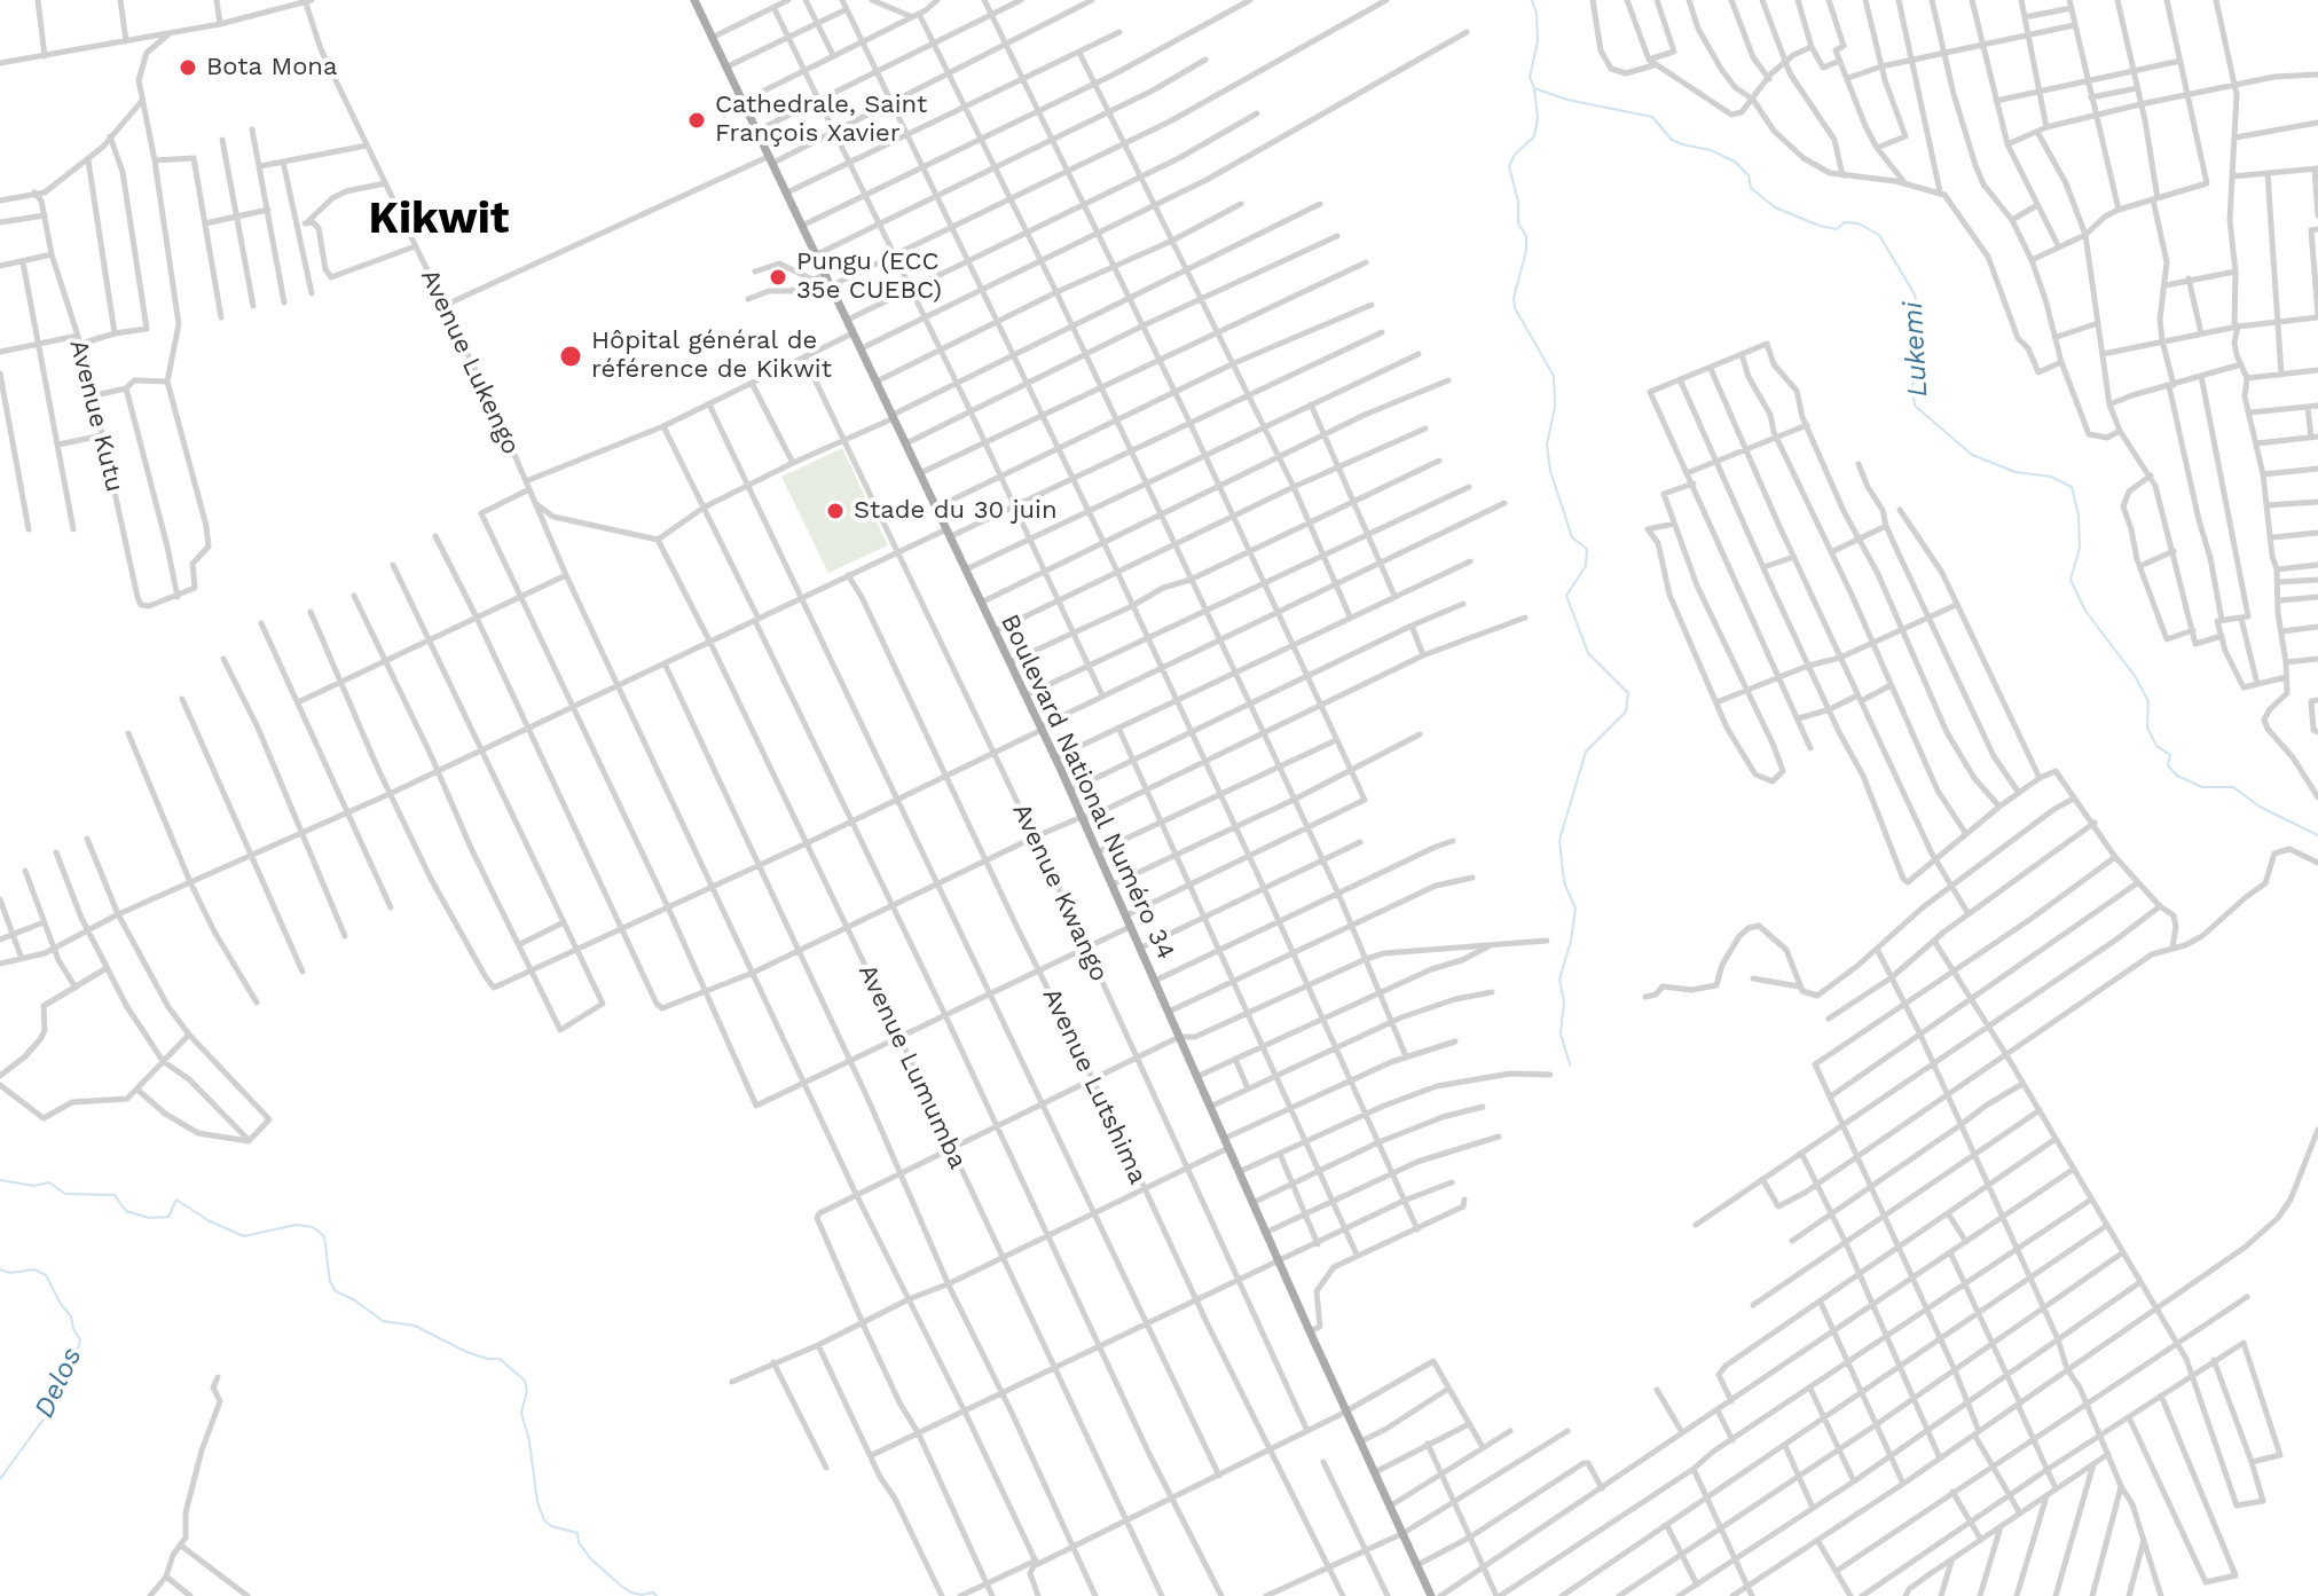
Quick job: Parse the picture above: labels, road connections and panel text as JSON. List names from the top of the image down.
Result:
{
  "streets": {
    "main road": ["Boulevard National Numéro 34"],
    "street": [
      "Avenue Lukengo",
      "Avenue Kutu",
      "Avenue Kwango",
      "Avenue Lumumba",
      "Avenue Lutshima"
    ]
  },
  "districts": ["Kikwit"],
  "water": ["Lukemi", "Delos"],
  "places": [
    "Bota Mona",
    "Cathedrale, Saint François Xavier",
    "Pungu (ECC 35e CUEBC)",
    "Hôpital général de référence de Kikwit",
    "Stade du 30 juin"
  ]
}
